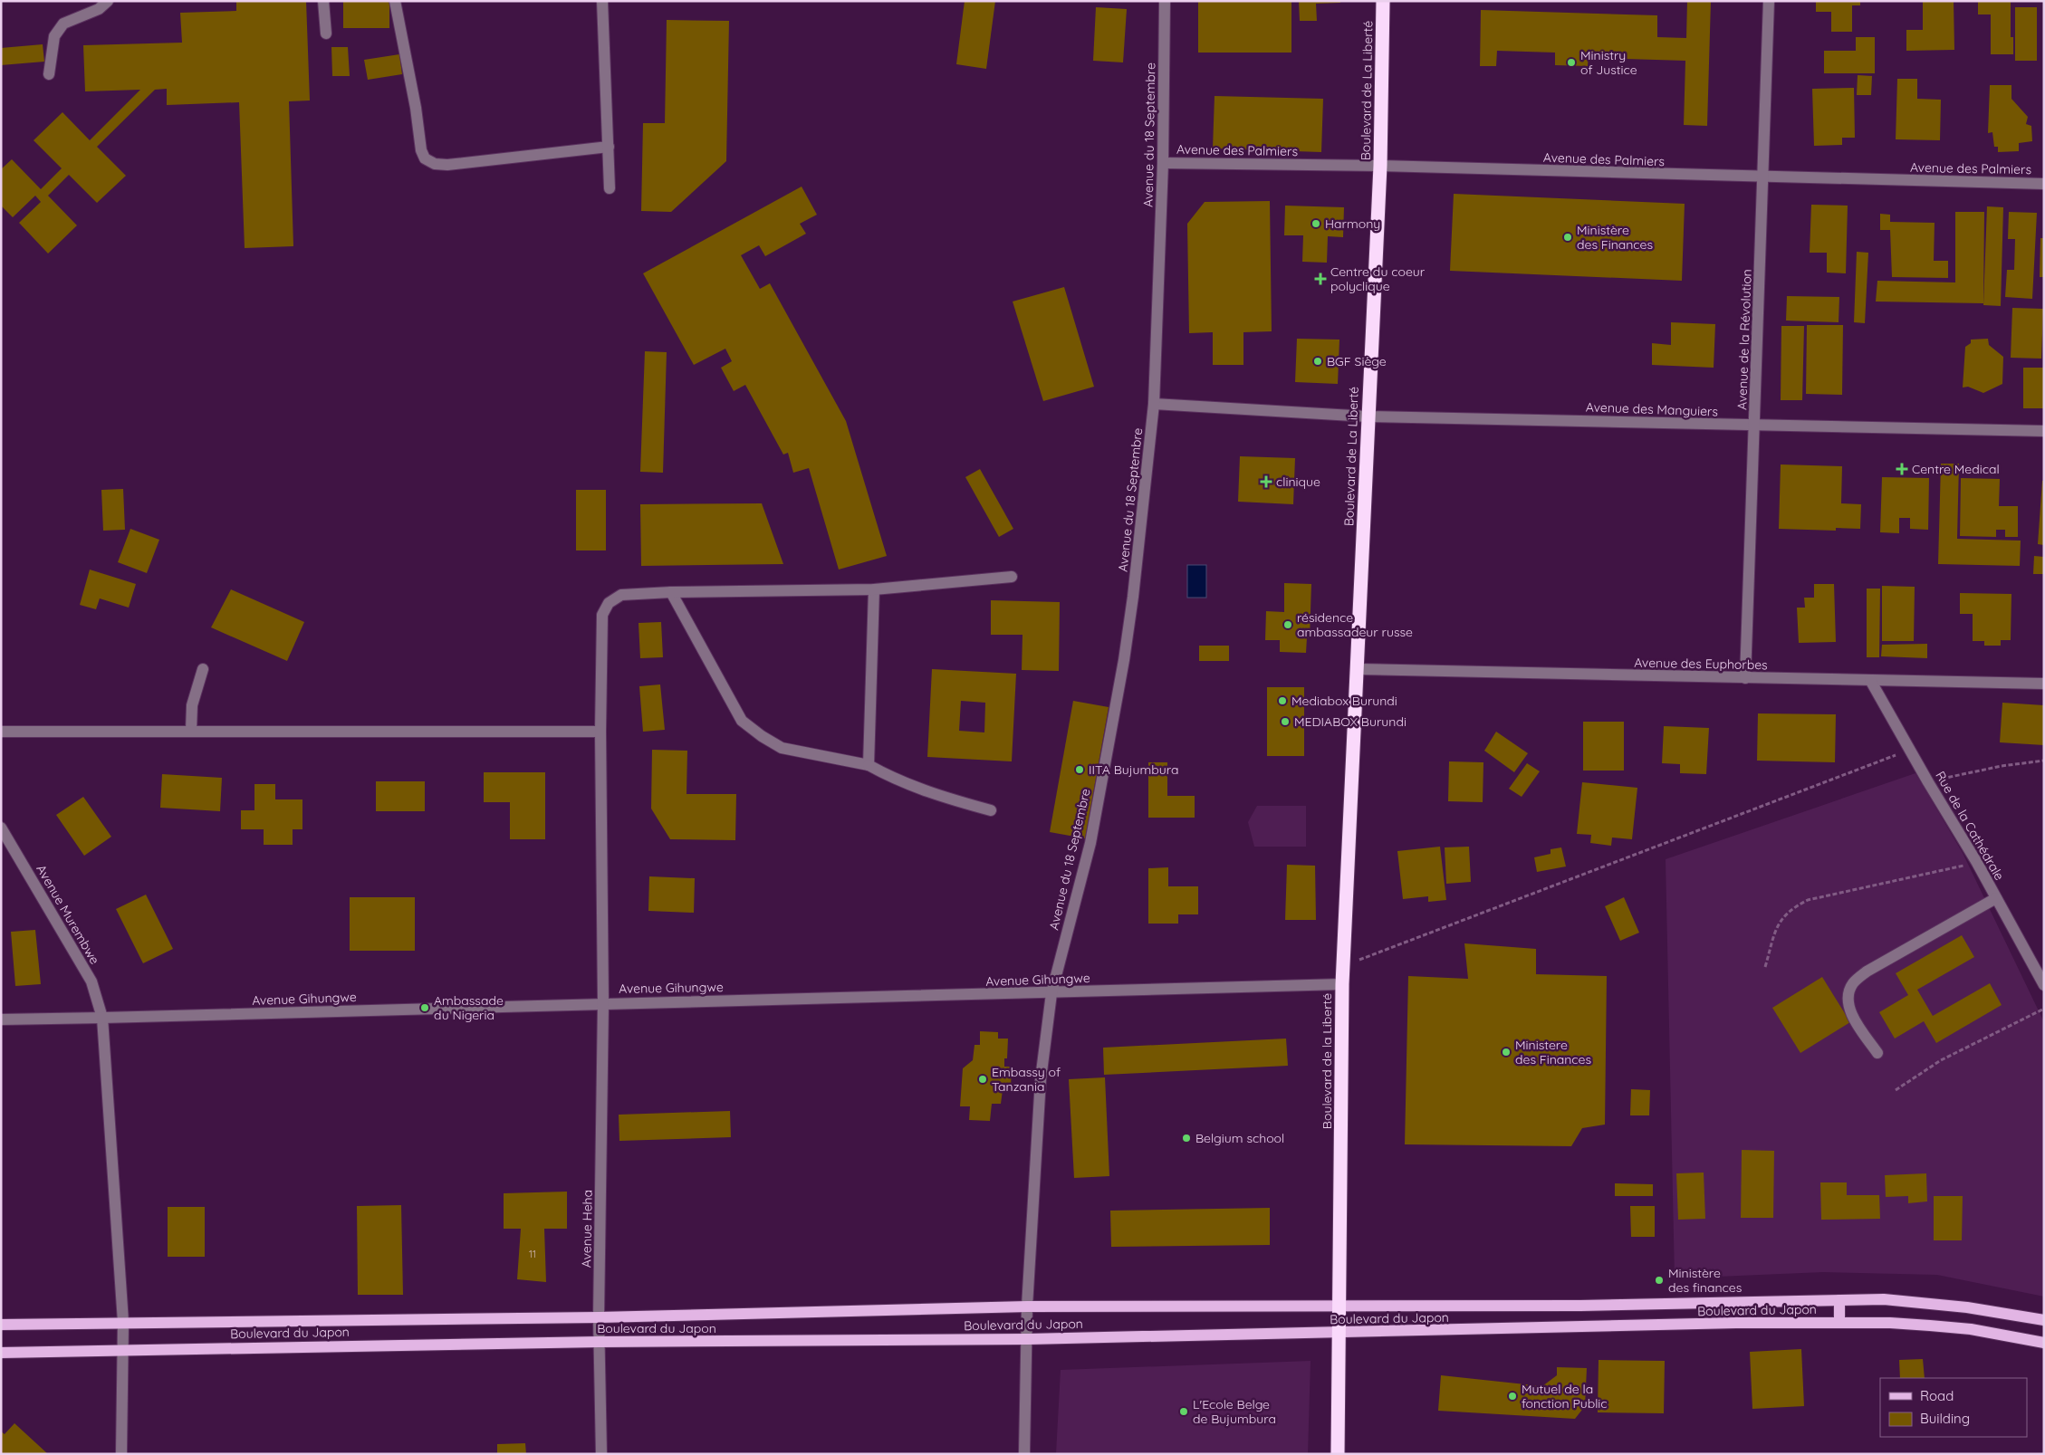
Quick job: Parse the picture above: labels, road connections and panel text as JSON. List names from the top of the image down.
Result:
{
  "streets": {
    "highway": ["Boulevard de La Liberté", "Boulevard de la Liberté"],
    "main road": ["Boulevard du Japon"],
    "street": [
      "Avenue du 18 Septembre",
      "Avenue des Palmiers",
      "Avenue de la Révolution",
      "Avenue des Manguiers",
      "Avenue des Euphorbes",
      "Rue de la Cathédrale",
      "Avenue Murembwe",
      "Avenue Gihungwe",
      "Avenue Heha"
    ]
  },
  "crossings": [
    ["Boulevard de La Liberté", "Avenue des Palmiers"],
    ["Boulevard de La Liberté", "Avenue des Manguiers"],
    ["Boulevard de La Liberté", "Avenue des Euphorbes"],
    ["Boulevard de La Liberté", "Boulevard de la Liberté"],
    ["Avenue du 18 Septembre", "Avenue des Palmiers"],
    ["Avenue du 18 Septembre", "Avenue des Manguiers"],
    ["Avenue du 18 Septembre", "Avenue Gihungwe"],
    ["Avenue du 18 Septembre", "Boulevard du Japon"],
    ["Avenue des Palmiers", "Avenue de la Révolution"],
    ["Avenue de la Révolution", "Avenue des Manguiers"],
    ["Avenue de la Révolution", "Avenue des Euphorbes"],
    ["Avenue des Euphorbes", "Rue de la Cathédrale"],
    ["Avenue des Euphorbes", "Boulevard de la Liberté"],
    ["Avenue Murembwe", "Avenue Gihungwe"],
    ["Avenue Murembwe", "Boulevard du Japon"],
    ["Avenue Gihungwe", "Boulevard de la Liberté"],
    ["Avenue Gihungwe", "Avenue Heha"],
    ["Boulevard de la Liberté", "Boulevard du Japon"],
    ["Avenue Heha", "Boulevard du Japon"]
  ],
  "places": {
    "other": [
      "Ministry of Justice",
      "Harmony",
      "Ministère des Finances",
      "BGF Siège",
      "résidence ambassadeur russe",
      "Mediabox Burundi",
      "MEDIABOX Burundi",
      "IITA Bujumbura",
      "Ambassade du Nigeria",
      "Ministere des Finances",
      "Embassy of Tanzania",
      "Belgium school",
      "Ministère des finances",
      "Mutuel de la fonction Public",
      "L'Ecole Belge de Bujumbura"
    ],
    "health": ["Centre du coeur polyclique", "Centre Medical", "clinique"]
  },
  "house_numbers": ["11"],
  "legend": ["Road", "Building"]
}
